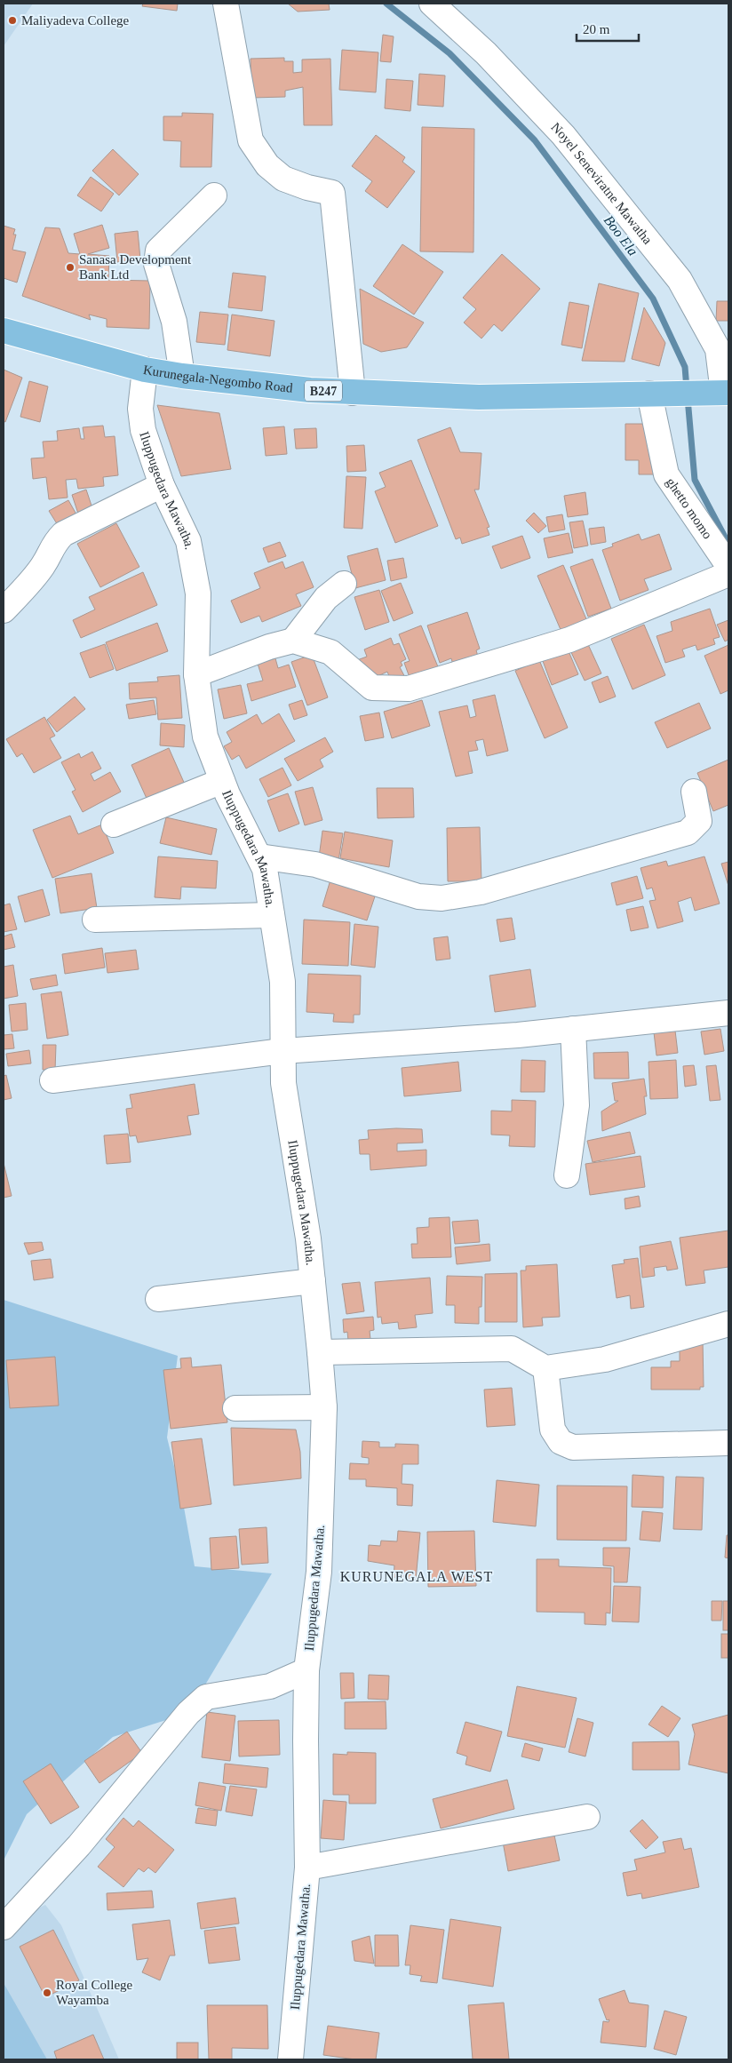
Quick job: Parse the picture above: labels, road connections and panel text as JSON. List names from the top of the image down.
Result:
{
  "streets": {
    "main road": ["Kurunegala-Negombo Road", "B247"],
    "street": ["Noyel Seneviratne Mawatha", "Iluppugedara Mawatha.", "ghetto momo"]
  },
  "crossings": [
    ["Noyel Seneviratne Mawatha", "B247"],
    ["Kurunegala-Negombo Road", "B247"],
    ["Kurunegala-Negombo Road", "Iluppugedara Mawatha."],
    ["Kurunegala-Negombo Road", "ghetto momo"],
    ["B247", "ghetto momo"]
  ],
  "districts": ["KURUNEGALA WEST"],
  "water": ["Boo Ela"],
  "places": ["Maliyadeva College", "Sanasa Development Bank Ltd", "Royal College Wayamba"],
  "scale_bar": "20 m"
}
